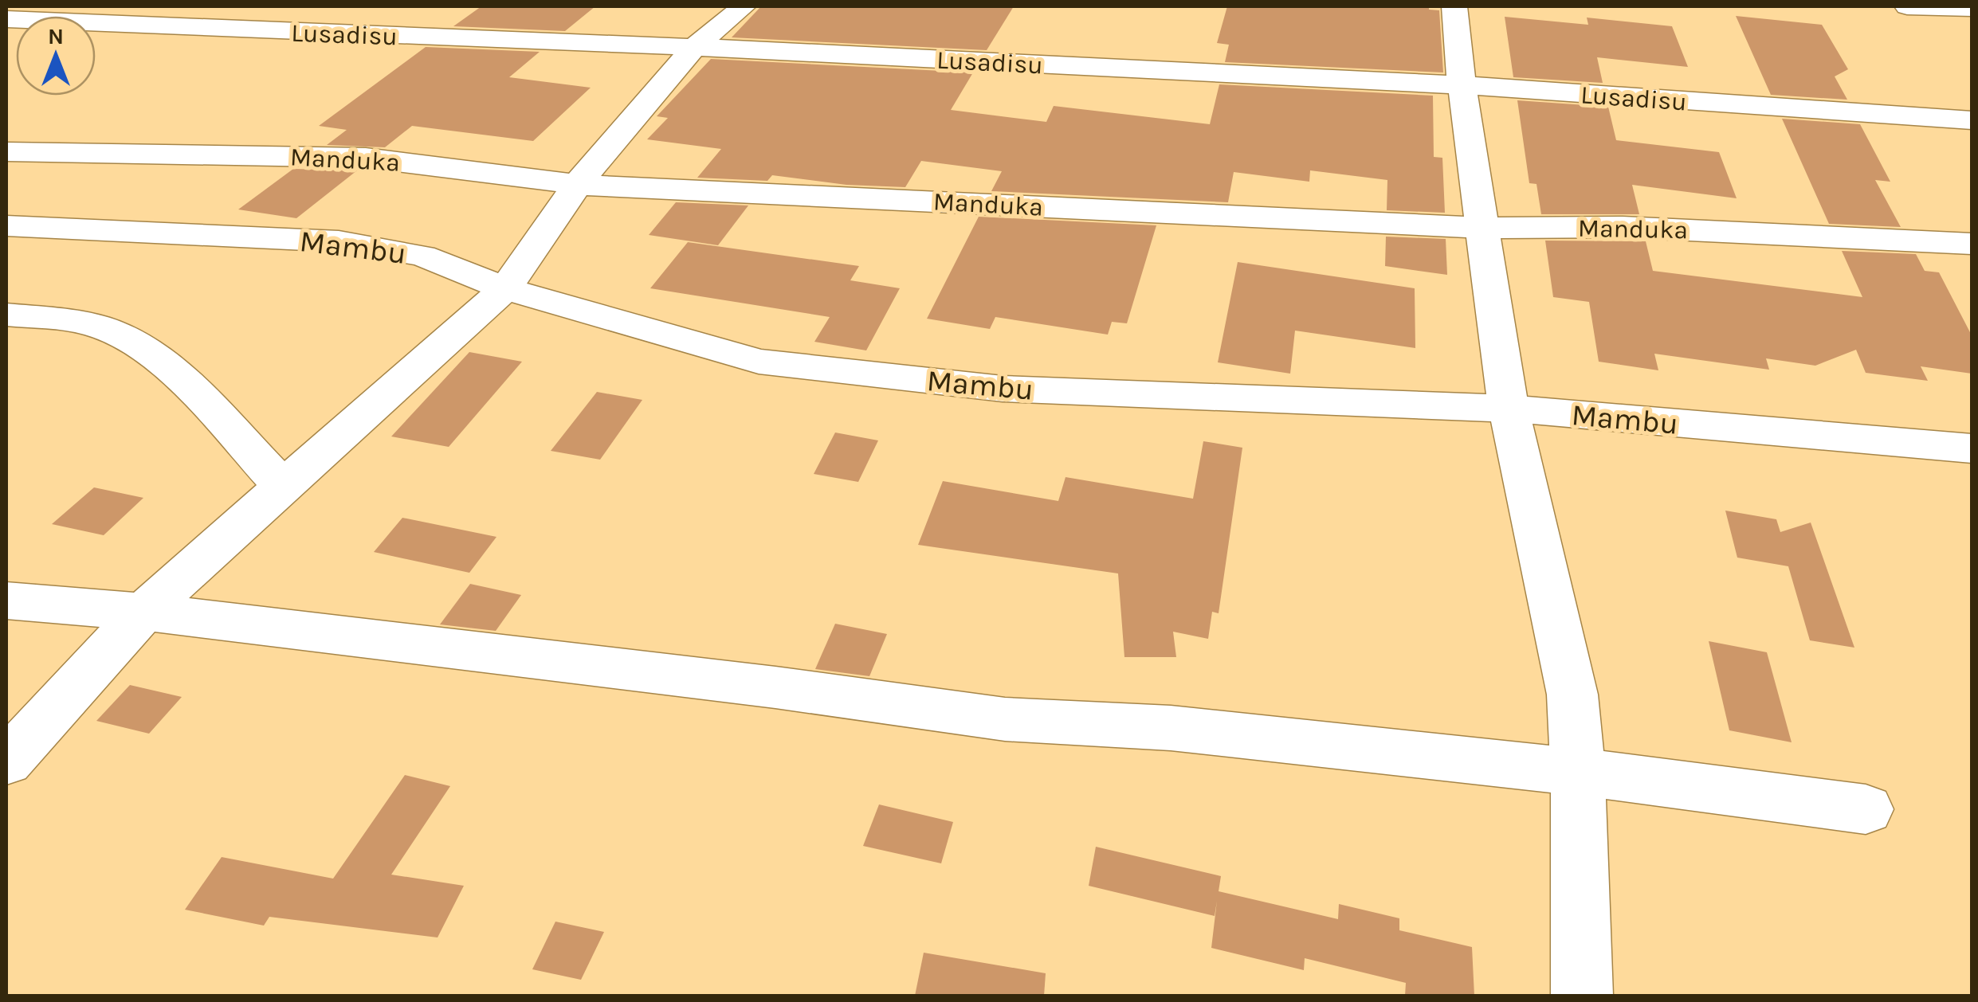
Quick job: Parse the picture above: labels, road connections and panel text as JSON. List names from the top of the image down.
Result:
{
  "streets": {
    "street": ["Lusadisu", "Manduka", "Mambu"]
  },
  "north": "top"
}
